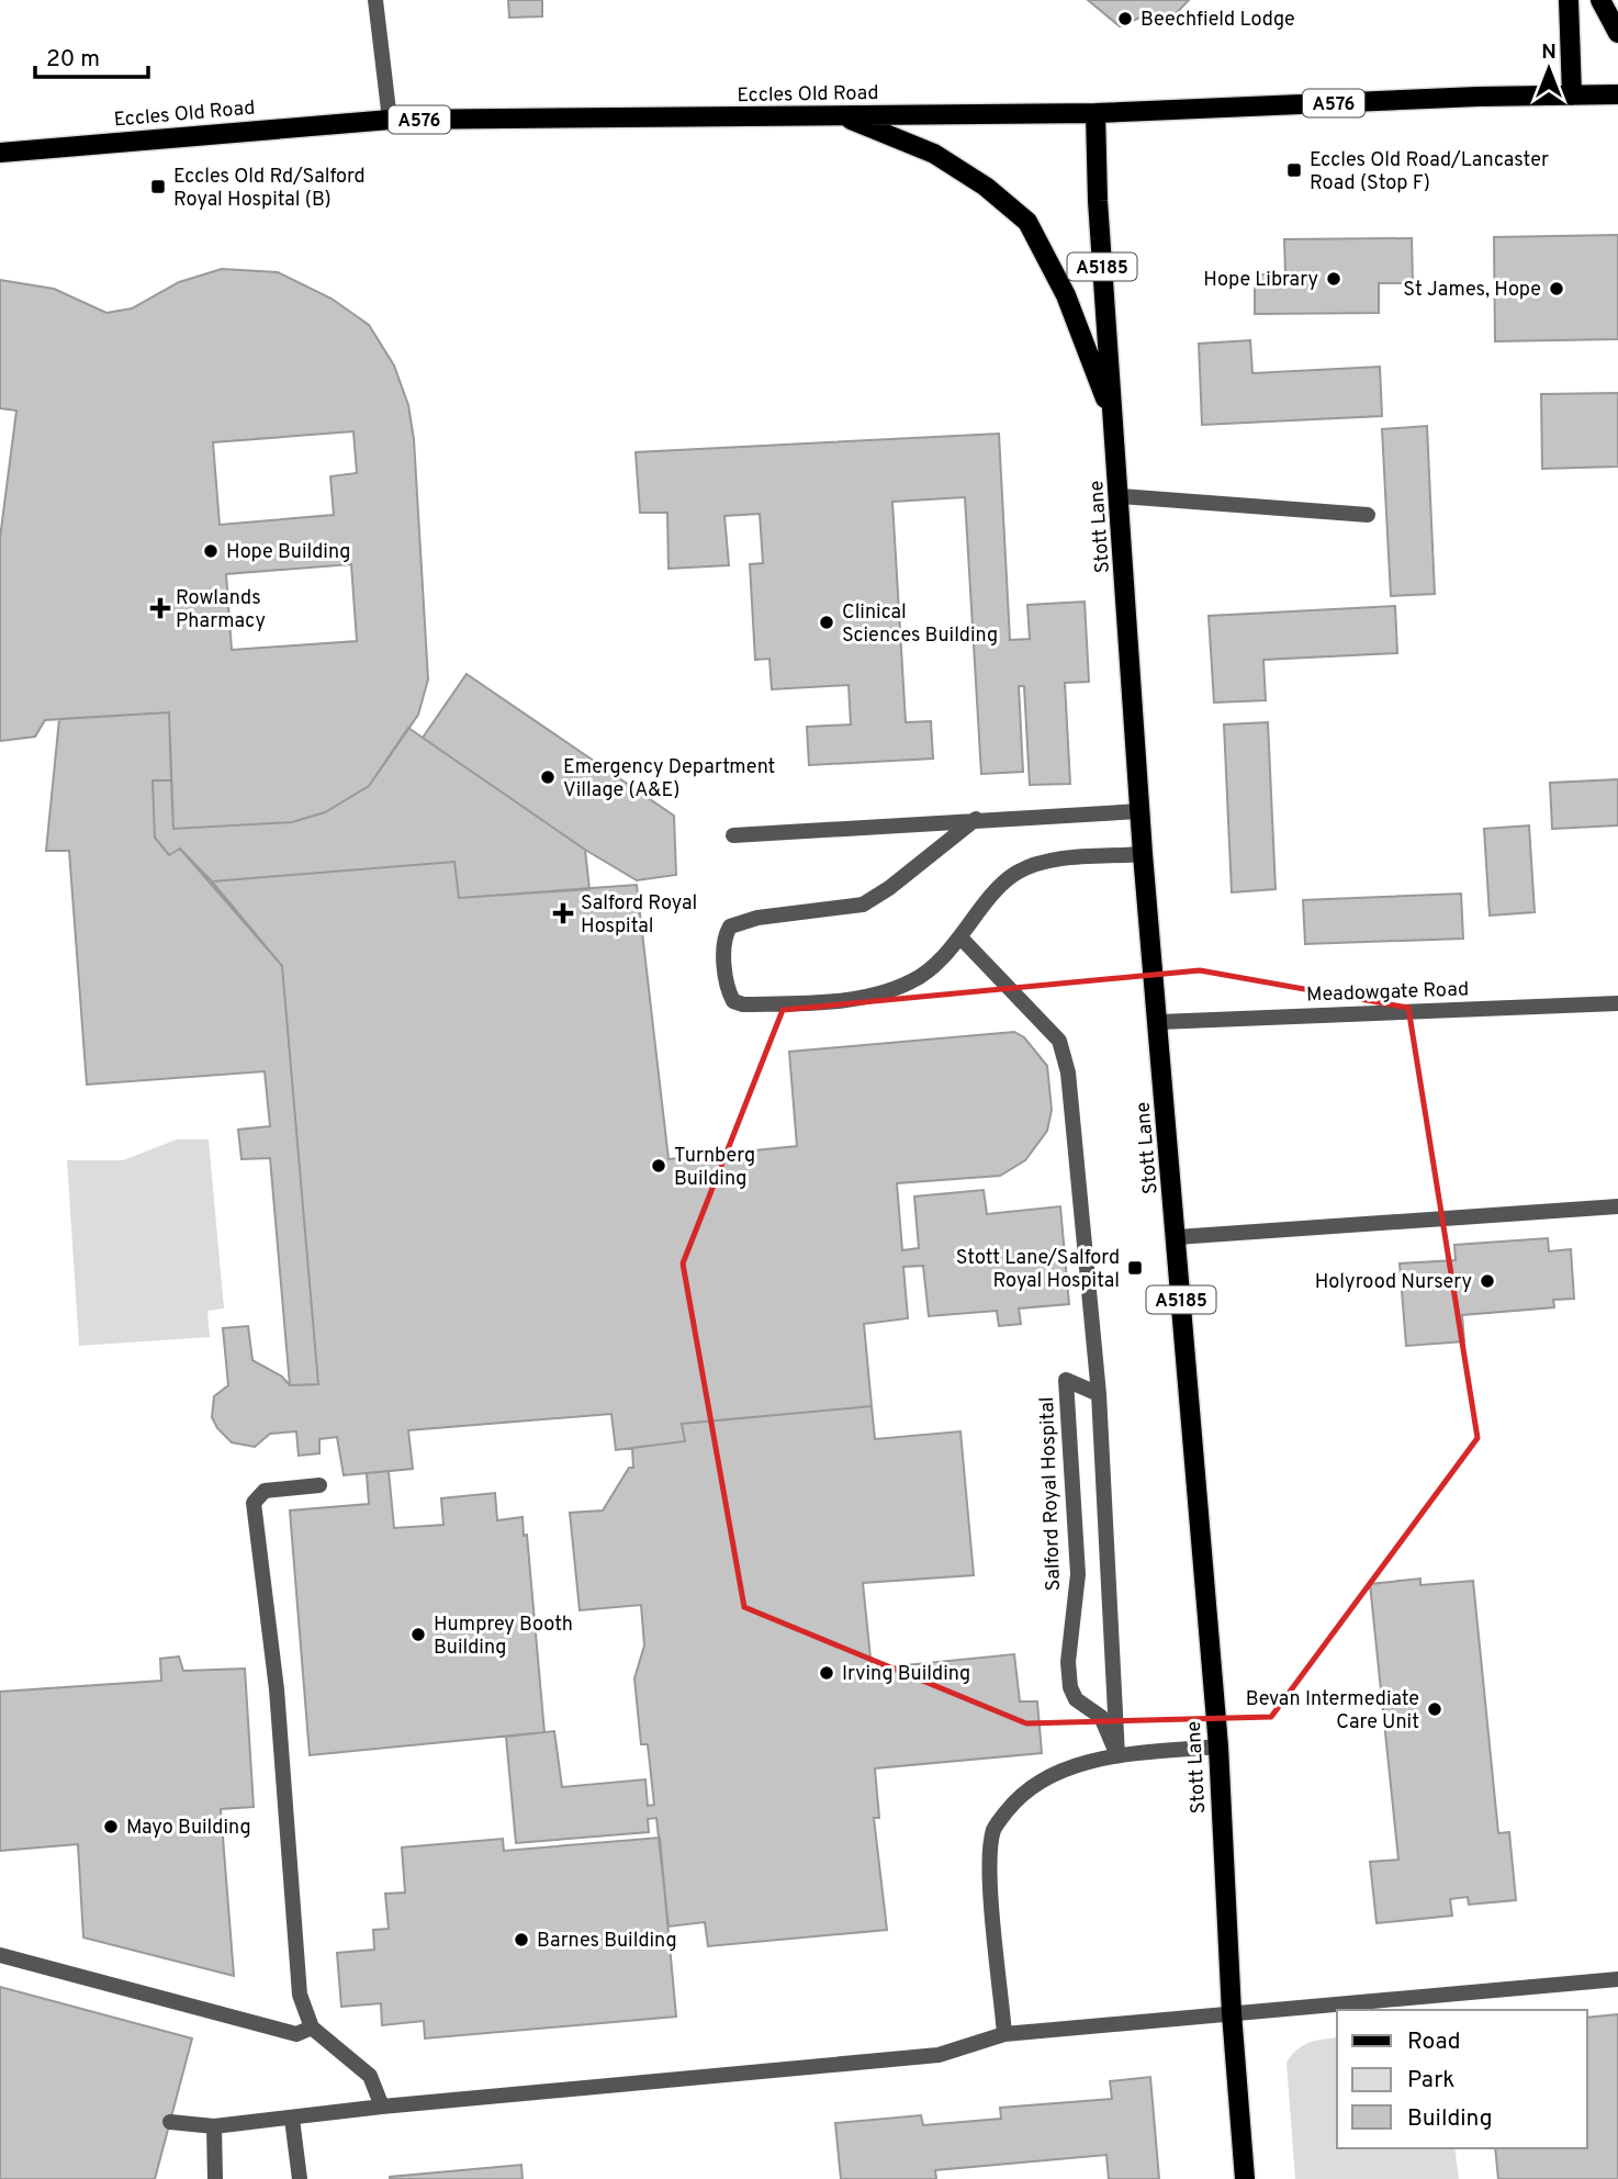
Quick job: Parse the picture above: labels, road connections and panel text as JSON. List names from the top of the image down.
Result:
{
  "streets": {
    "main road": [
      "Eccles Old Road",
      "A576",
      "A5185",
      "Stott Lane"
    ],
    "street": ["Meadowgate Road", "Salford Royal Hospital"]
  },
  "crossings": [
    ["Eccles Old Road", "Stott Lane"],
    ["Stott Lane", "Meadowgate Road"]
  ],
  "places": {
    "other": [
      "Beechfield Lodge",
      "Hope Library",
      "St James, Hope",
      "Hope Building",
      "Clinical Sciences Building",
      "Emergency Department Village (A&E)",
      "Turnberg Building",
      "Holyrood Nursery",
      "Humprey Booth Building",
      "Irving Building",
      "Bevan Intermediate Care Unit",
      "Mayo Building",
      "Barnes Building"
    ],
    "transit": ["Eccles Old Road/Lancaster Road (Stop F)", "Eccles Old Rd/Salford Royal Hospital (B)", "Stott Lane/Salford Royal Hospital"],
    "health": ["Rowlands Pharmacy", "Salford Royal Hospital"]
  },
  "legend": ["Road", "Park", "Building"],
  "scale_bar": "20 m",
  "north": "top"
}
